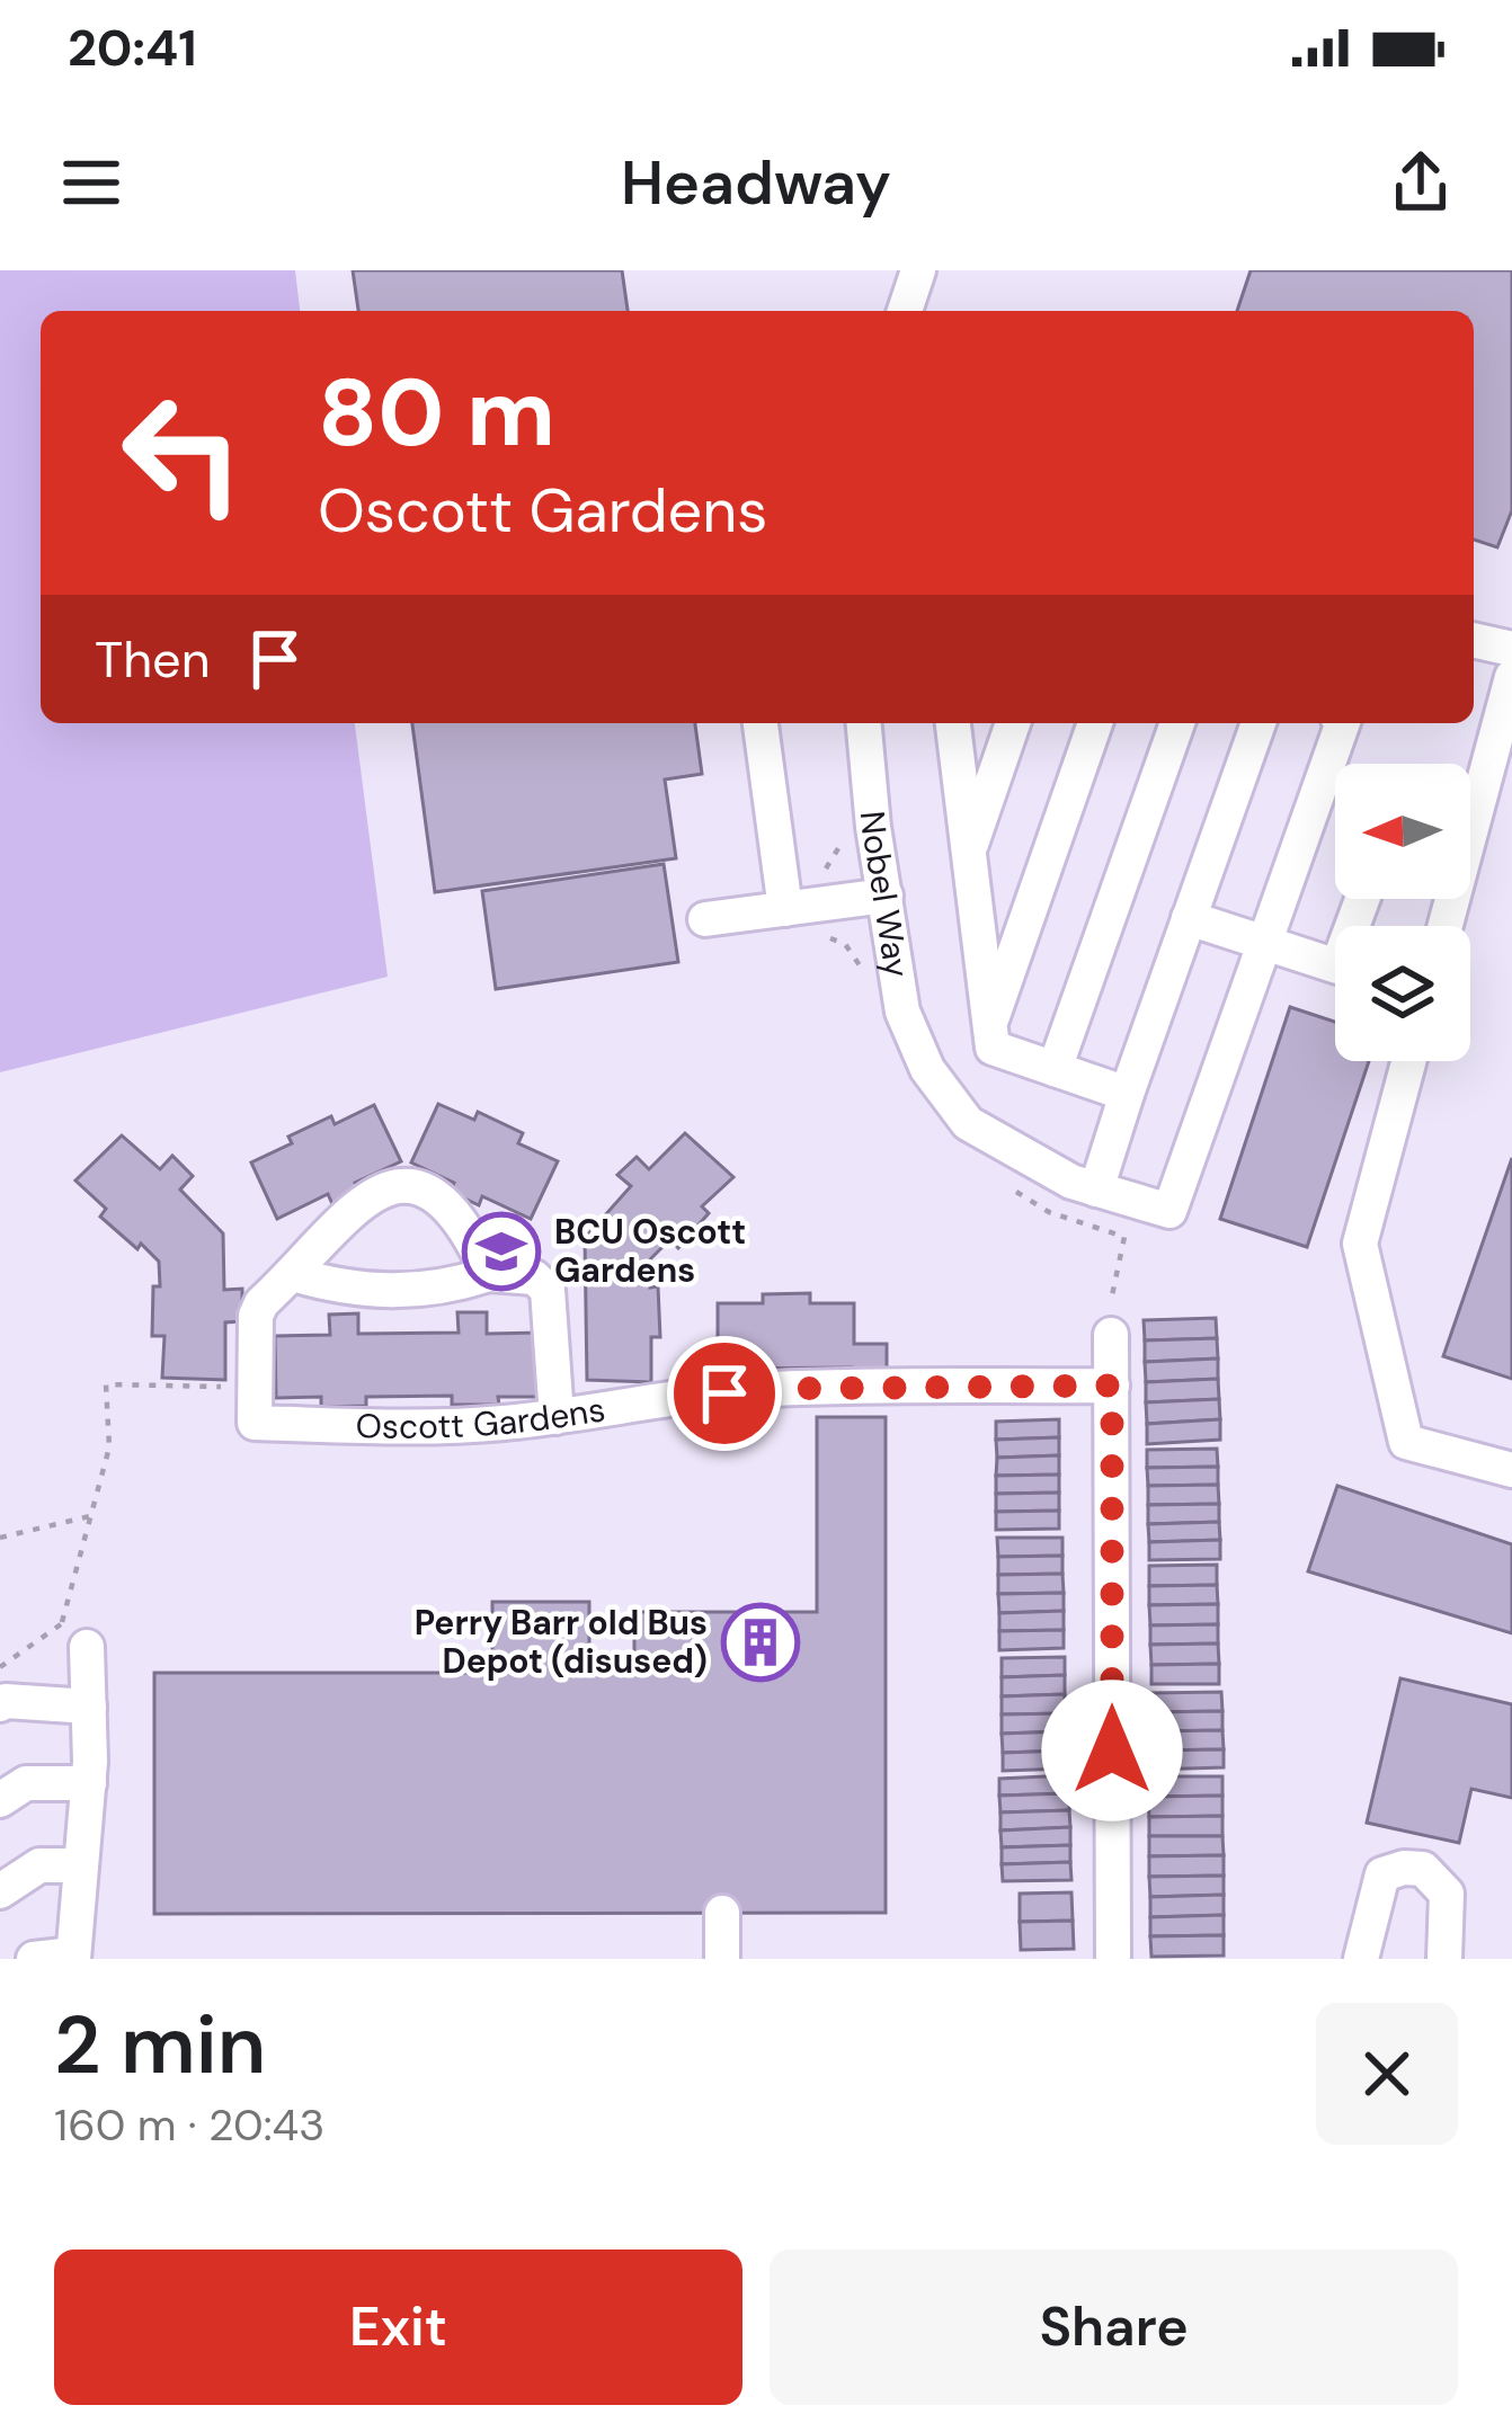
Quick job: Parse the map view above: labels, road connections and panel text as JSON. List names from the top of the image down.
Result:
{
  "streets": {
    "street": ["Nobel Way", "Oscott Gardens"]
  },
  "places": {
    "school or university": ["BCU Oscott Gardens"],
    "building": ["Perry Barr old Bus Depot (disused)"]
  },
  "north": "left",
  "page": {
    "status": "20:41",
    "header": "Headway",
    "turn": ["80 m", "Oscott Gardens"],
    "then": "Then",
    "heading": ["2 min", "160 m · 20:43"],
    "buttons": ["Exit", "Share"]
  }
}
